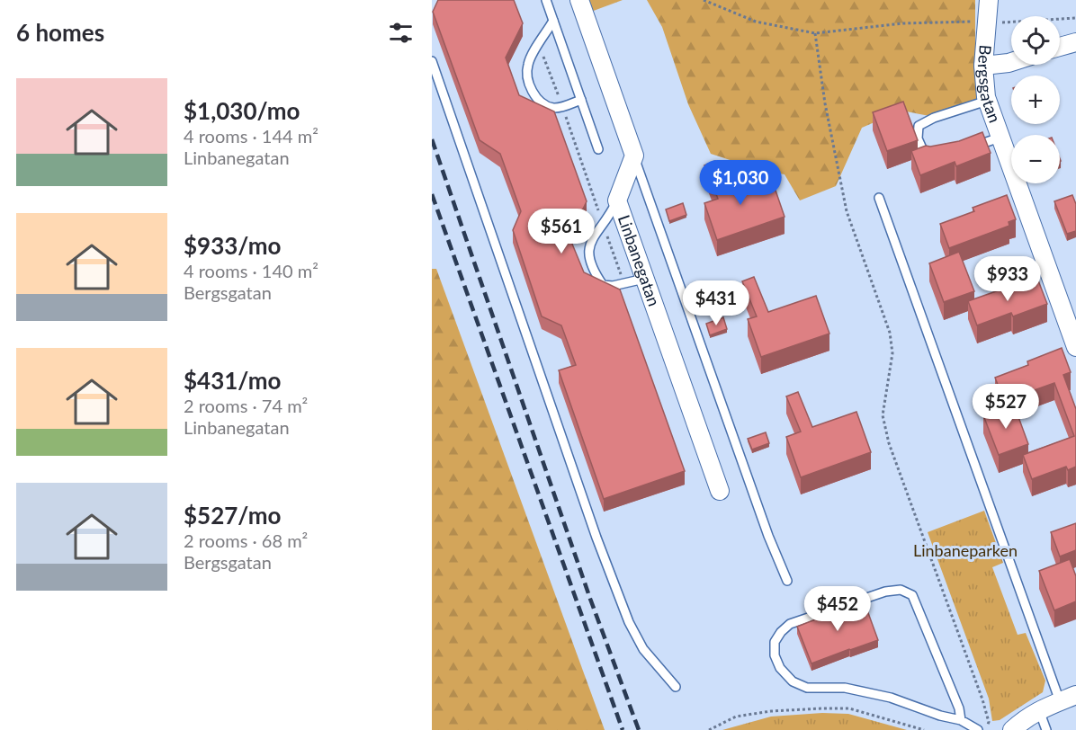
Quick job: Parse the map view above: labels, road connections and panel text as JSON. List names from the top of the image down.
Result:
{
  "streets": {
    "street": ["Bergsgatan", "Linbanegatan"]
  },
  "parks": ["Linbaneparken"],
  "page": {
    "heading": "6 homes",
    "map_buttons": ["+", "−"],
    "list": [
      {
        "name": "$1,030/mo",
        "note": "4 rooms · 144 m² · Linbanegatan"
      },
      {
        "name": "$933/mo",
        "note": "4 rooms · 140 m² · Bergsgatan"
      },
      {
        "name": "$431/mo",
        "note": "2 rooms · 74 m² · Linbanegatan"
      },
      {
        "name": "$527/mo",
        "note": "2 rooms · 68 m² · Bergsgatan"
      }
    ],
    "price": [
      "$1,030",
      "$561",
      "$933",
      "$431",
      "$527",
      "$452"
    ]
  }
}
